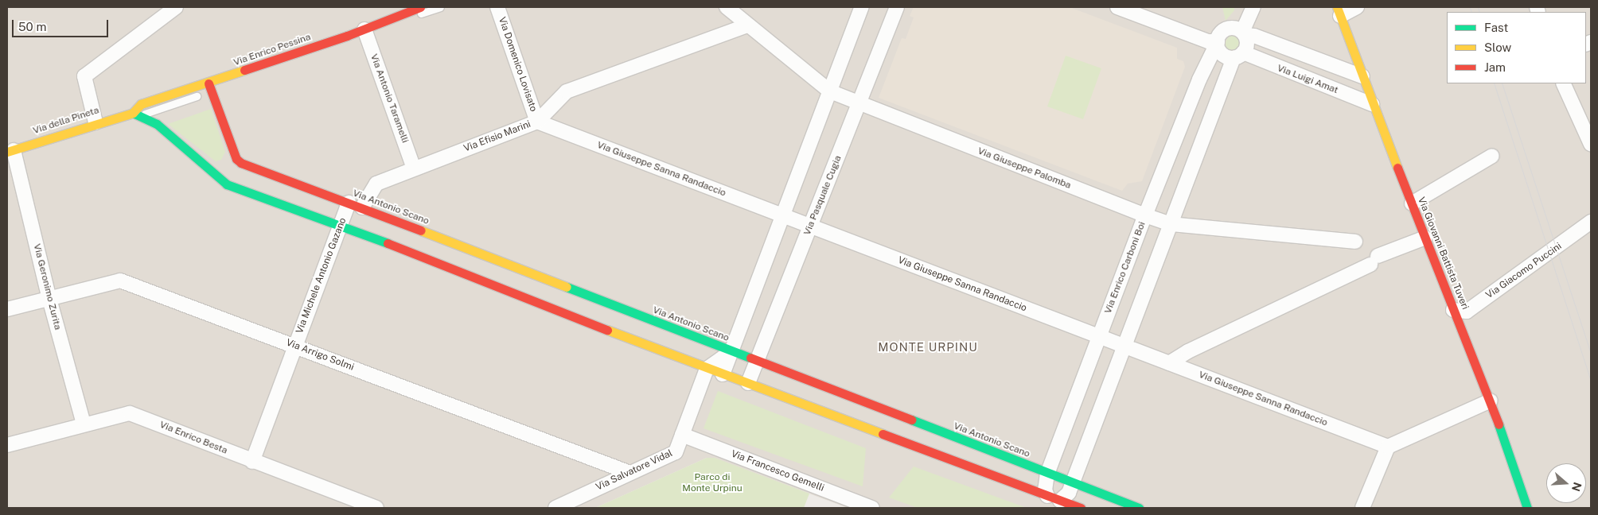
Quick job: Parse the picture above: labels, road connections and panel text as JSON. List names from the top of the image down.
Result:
{
  "streets": {
    "street": [
      "Via Enrico Pessina",
      "Via Domenico Lovisato",
      "Via Luigi Amat",
      "Via Antonio Taramelli",
      "Via della Pineta",
      "Via Efisio Marini",
      "Via Giuseppe Palomba",
      "Via Giuseppe Sanna Randaccio",
      "Via Pasquale Cugia",
      "Via Antonio Scano",
      "Via Giovanni Battista Tuveri",
      "Via Enrico Carboni Boi",
      "Via Giacomo Puccini",
      "Via Michele Antonio Gazano",
      "Via Geronimo Zurita",
      "Via Arrigo Solmi",
      "Via Enrico Besta",
      "Via Salvatore Vidal",
      "Via Francesco Gemelli"
    ]
  },
  "crossings": [
    ["Via Enrico Pessina", "Via Antonio Taramelli"],
    ["Via Enrico Pessina", "Via della Pineta"],
    ["Via Domenico Lovisato", "Via Efisio Marini"],
    ["Via Domenico Lovisato", "Via Giuseppe Sanna Randaccio"],
    ["Via Luigi Amat", "Via Giovanni Battista Tuveri"],
    ["Via Luigi Amat", "Via Enrico Carboni Boi"],
    ["Via Antonio Taramelli", "Via Efisio Marini"],
    ["Via della Pineta", "Via Geronimo Zurita"],
    ["Via Efisio Marini", "Via Giuseppe Palomba"],
    ["Via Efisio Marini", "Via Giuseppe Sanna Randaccio"],
    ["Via Efisio Marini", "Via Antonio Scano"],
    ["Via Efisio Marini", "Via Michele Antonio Gazano"],
    ["Via Giuseppe Palomba", "Via Pasquale Cugia"],
    ["Via Giuseppe Palomba", "Via Enrico Carboni Boi"],
    ["Via Giuseppe Sanna Randaccio", "Via Pasquale Cugia"],
    ["Via Giuseppe Sanna Randaccio", "Via Enrico Carboni Boi"],
    ["Via Pasquale Cugia", "Via Antonio Scano"],
    ["Via Antonio Scano", "Via Enrico Carboni Boi"],
    ["Via Antonio Scano", "Via Michele Antonio Gazano"],
    ["Via Giovanni Battista Tuveri", "Via Giacomo Puccini"],
    ["Via Michele Antonio Gazano", "Via Arrigo Solmi"],
    ["Via Michele Antonio Gazano", "Via Enrico Besta"],
    ["Via Geronimo Zurita", "Via Arrigo Solmi"],
    ["Via Geronimo Zurita", "Via Enrico Besta"],
    ["Via Arrigo Solmi", "Via Salvatore Vidal"],
    ["Via Salvatore Vidal", "Via Francesco Gemelli"]
  ],
  "districts": ["MONTE URPINU"],
  "parks": ["Parco di Monte Urpinu"],
  "legend": ["Fast", "Slow", "Jam"],
  "scale_bar": "50 m",
  "north": "right"
}
